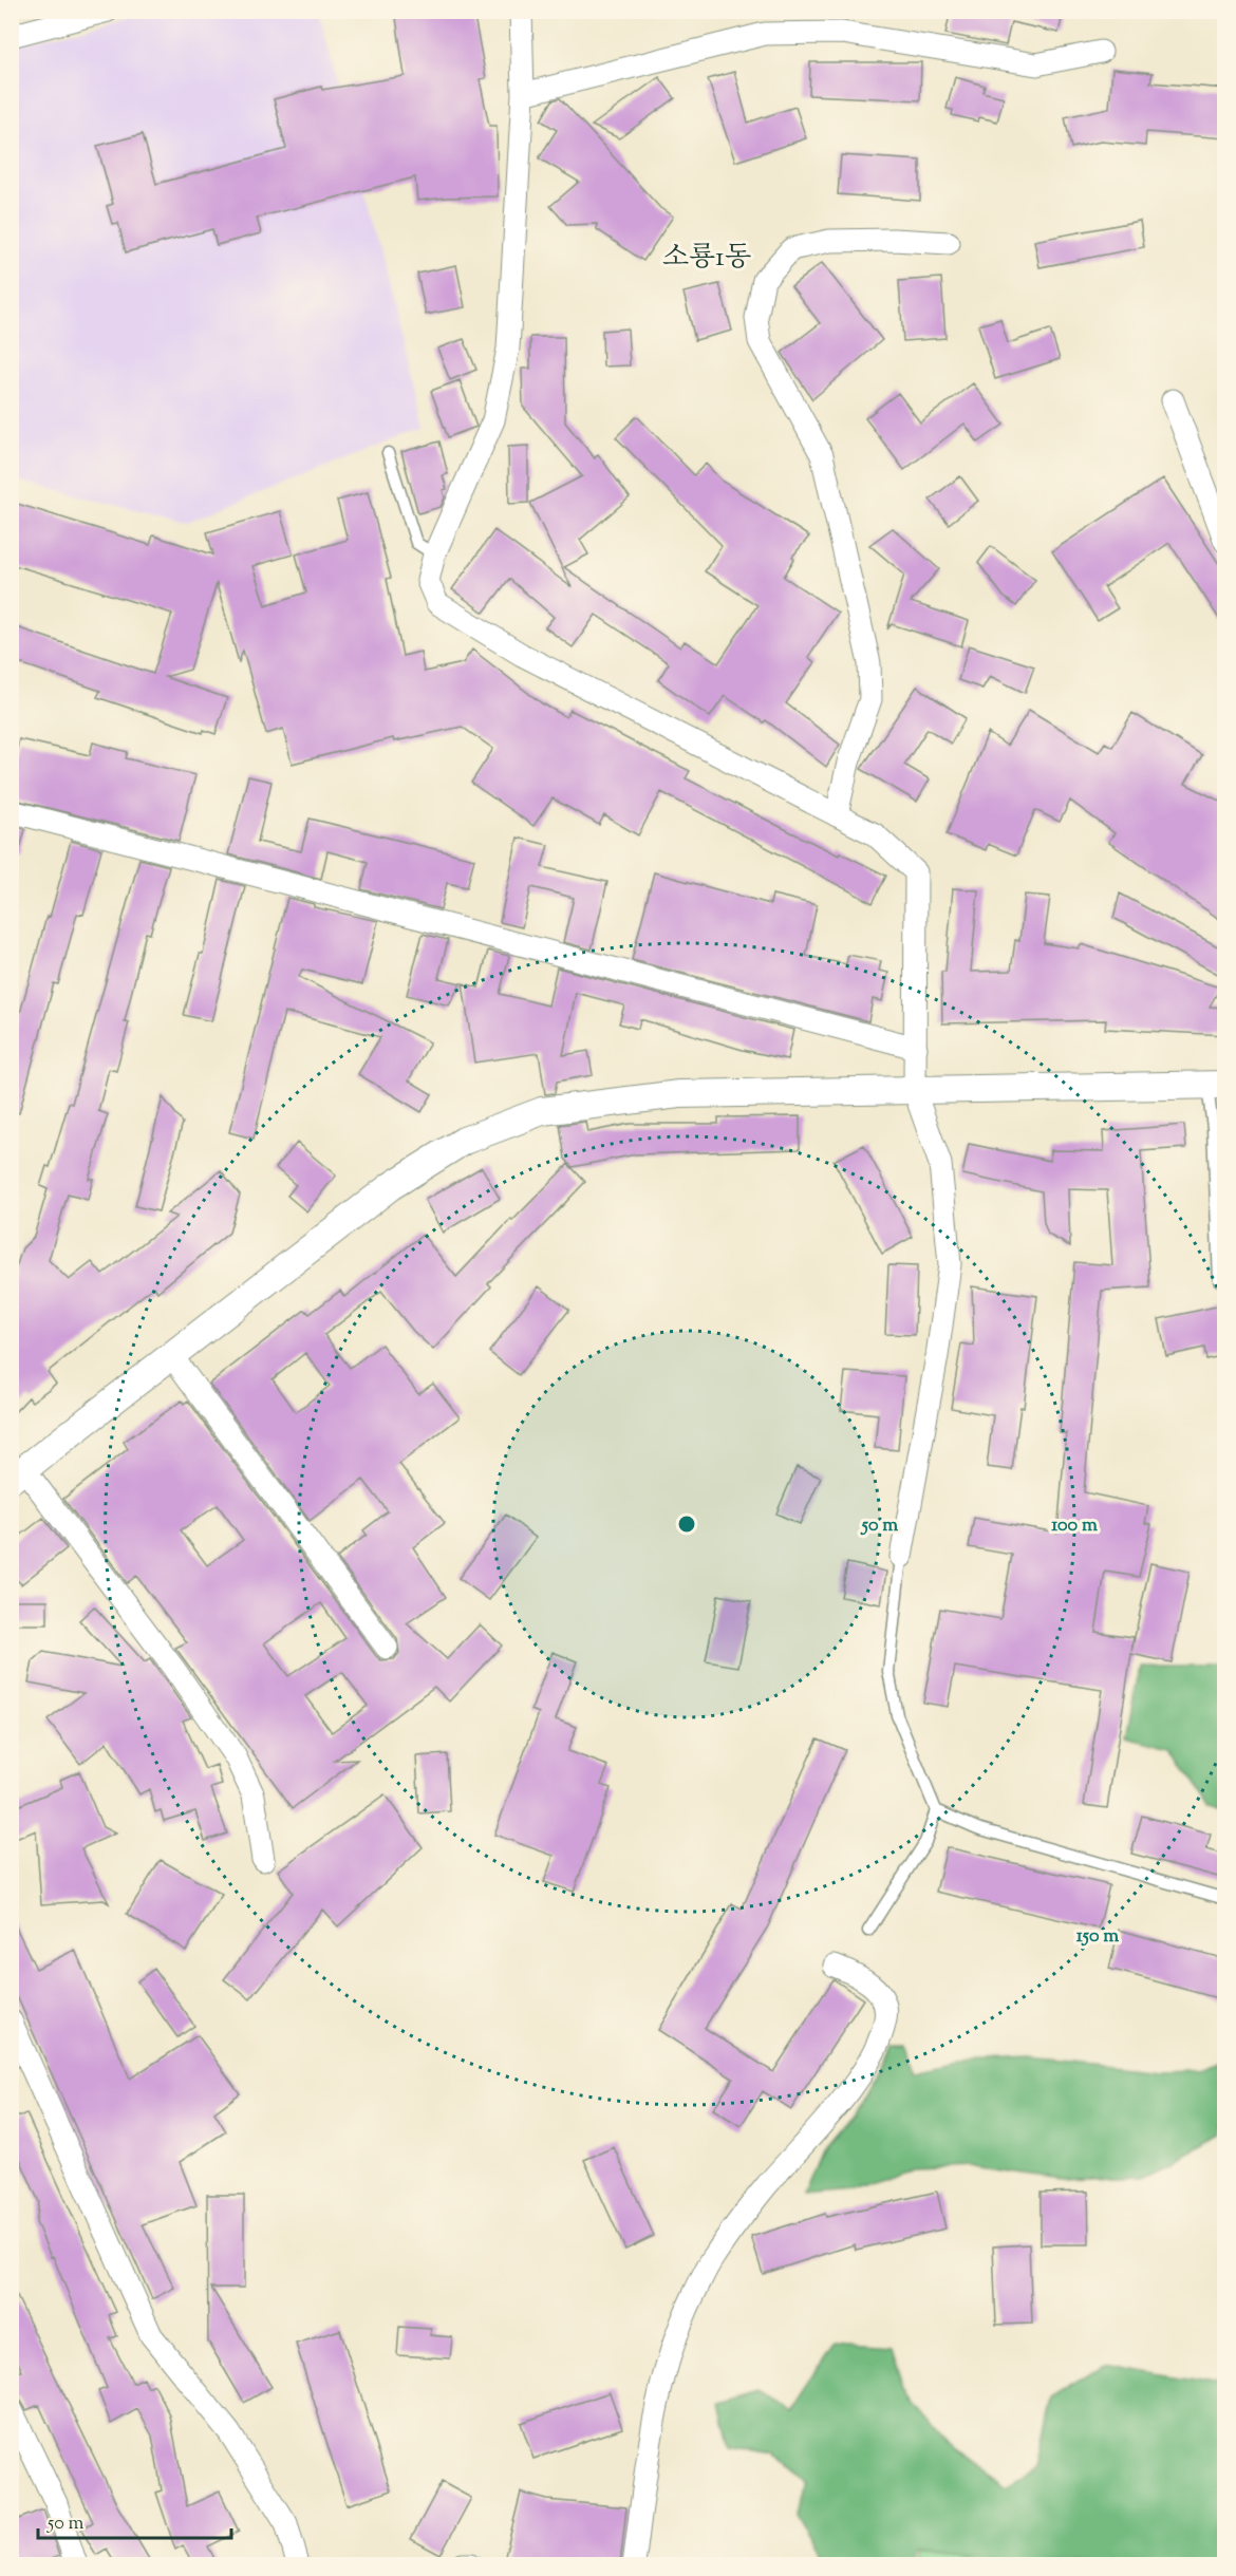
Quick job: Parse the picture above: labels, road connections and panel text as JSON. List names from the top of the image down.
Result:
{
  "districts": ["소룡1동"],
  "scale_bar": "50 m",
  "rings": ["50 m", "100 m", "150 m"]
}
